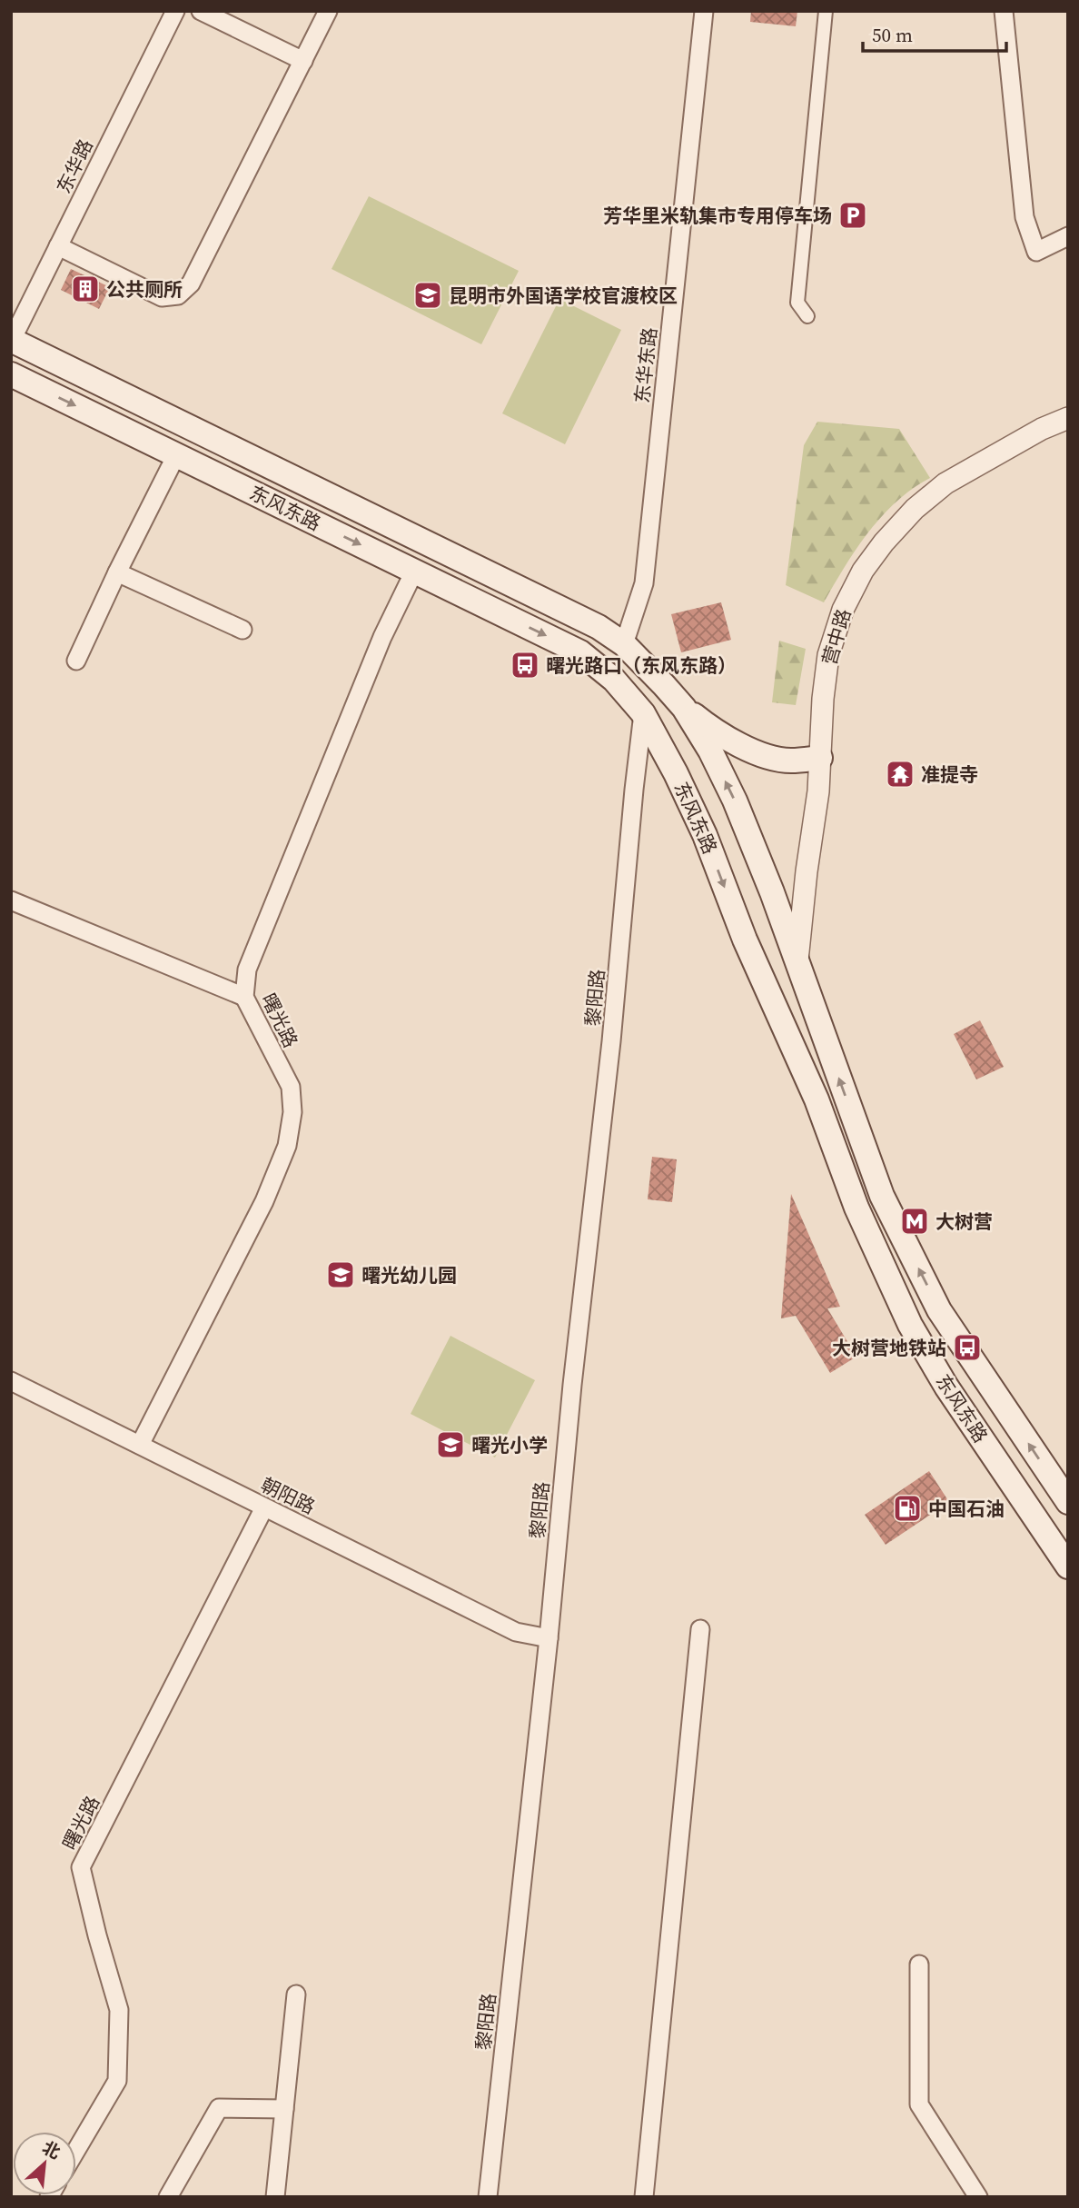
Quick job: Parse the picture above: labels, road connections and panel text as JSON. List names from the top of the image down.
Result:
{
  "streets": {
    "main road": ["东风东路"],
    "street": [
      "东华路",
      "东华东路",
      "营中路",
      "黎阳路",
      "曙光路",
      "朝阳路"
    ]
  },
  "crossings": [
    ["东华路", "东风东路"],
    ["东华东路", "东风东路"],
    ["东风东路", "营中路"],
    ["东风东路", "黎阳路"],
    ["东风东路", "曙光路"],
    ["黎阳路", "朝阳路"],
    ["曙光路", "朝阳路"]
  ],
  "places": {
    "parking": ["芳华里米轨集市专用停车场"],
    "building": ["公共厕所"],
    "school or university": ["昆明市外国语学校官渡校区", "曙光幼儿园", "曙光小学"],
    "bus stop": ["曙光路口（东风东路）", "大树营地铁站"],
    "temple": ["准提寺"],
    "metro station": ["大树营"],
    "fuel station": ["中国石油"]
  },
  "scale_bar": "50 m",
  "north": "top right"
}
